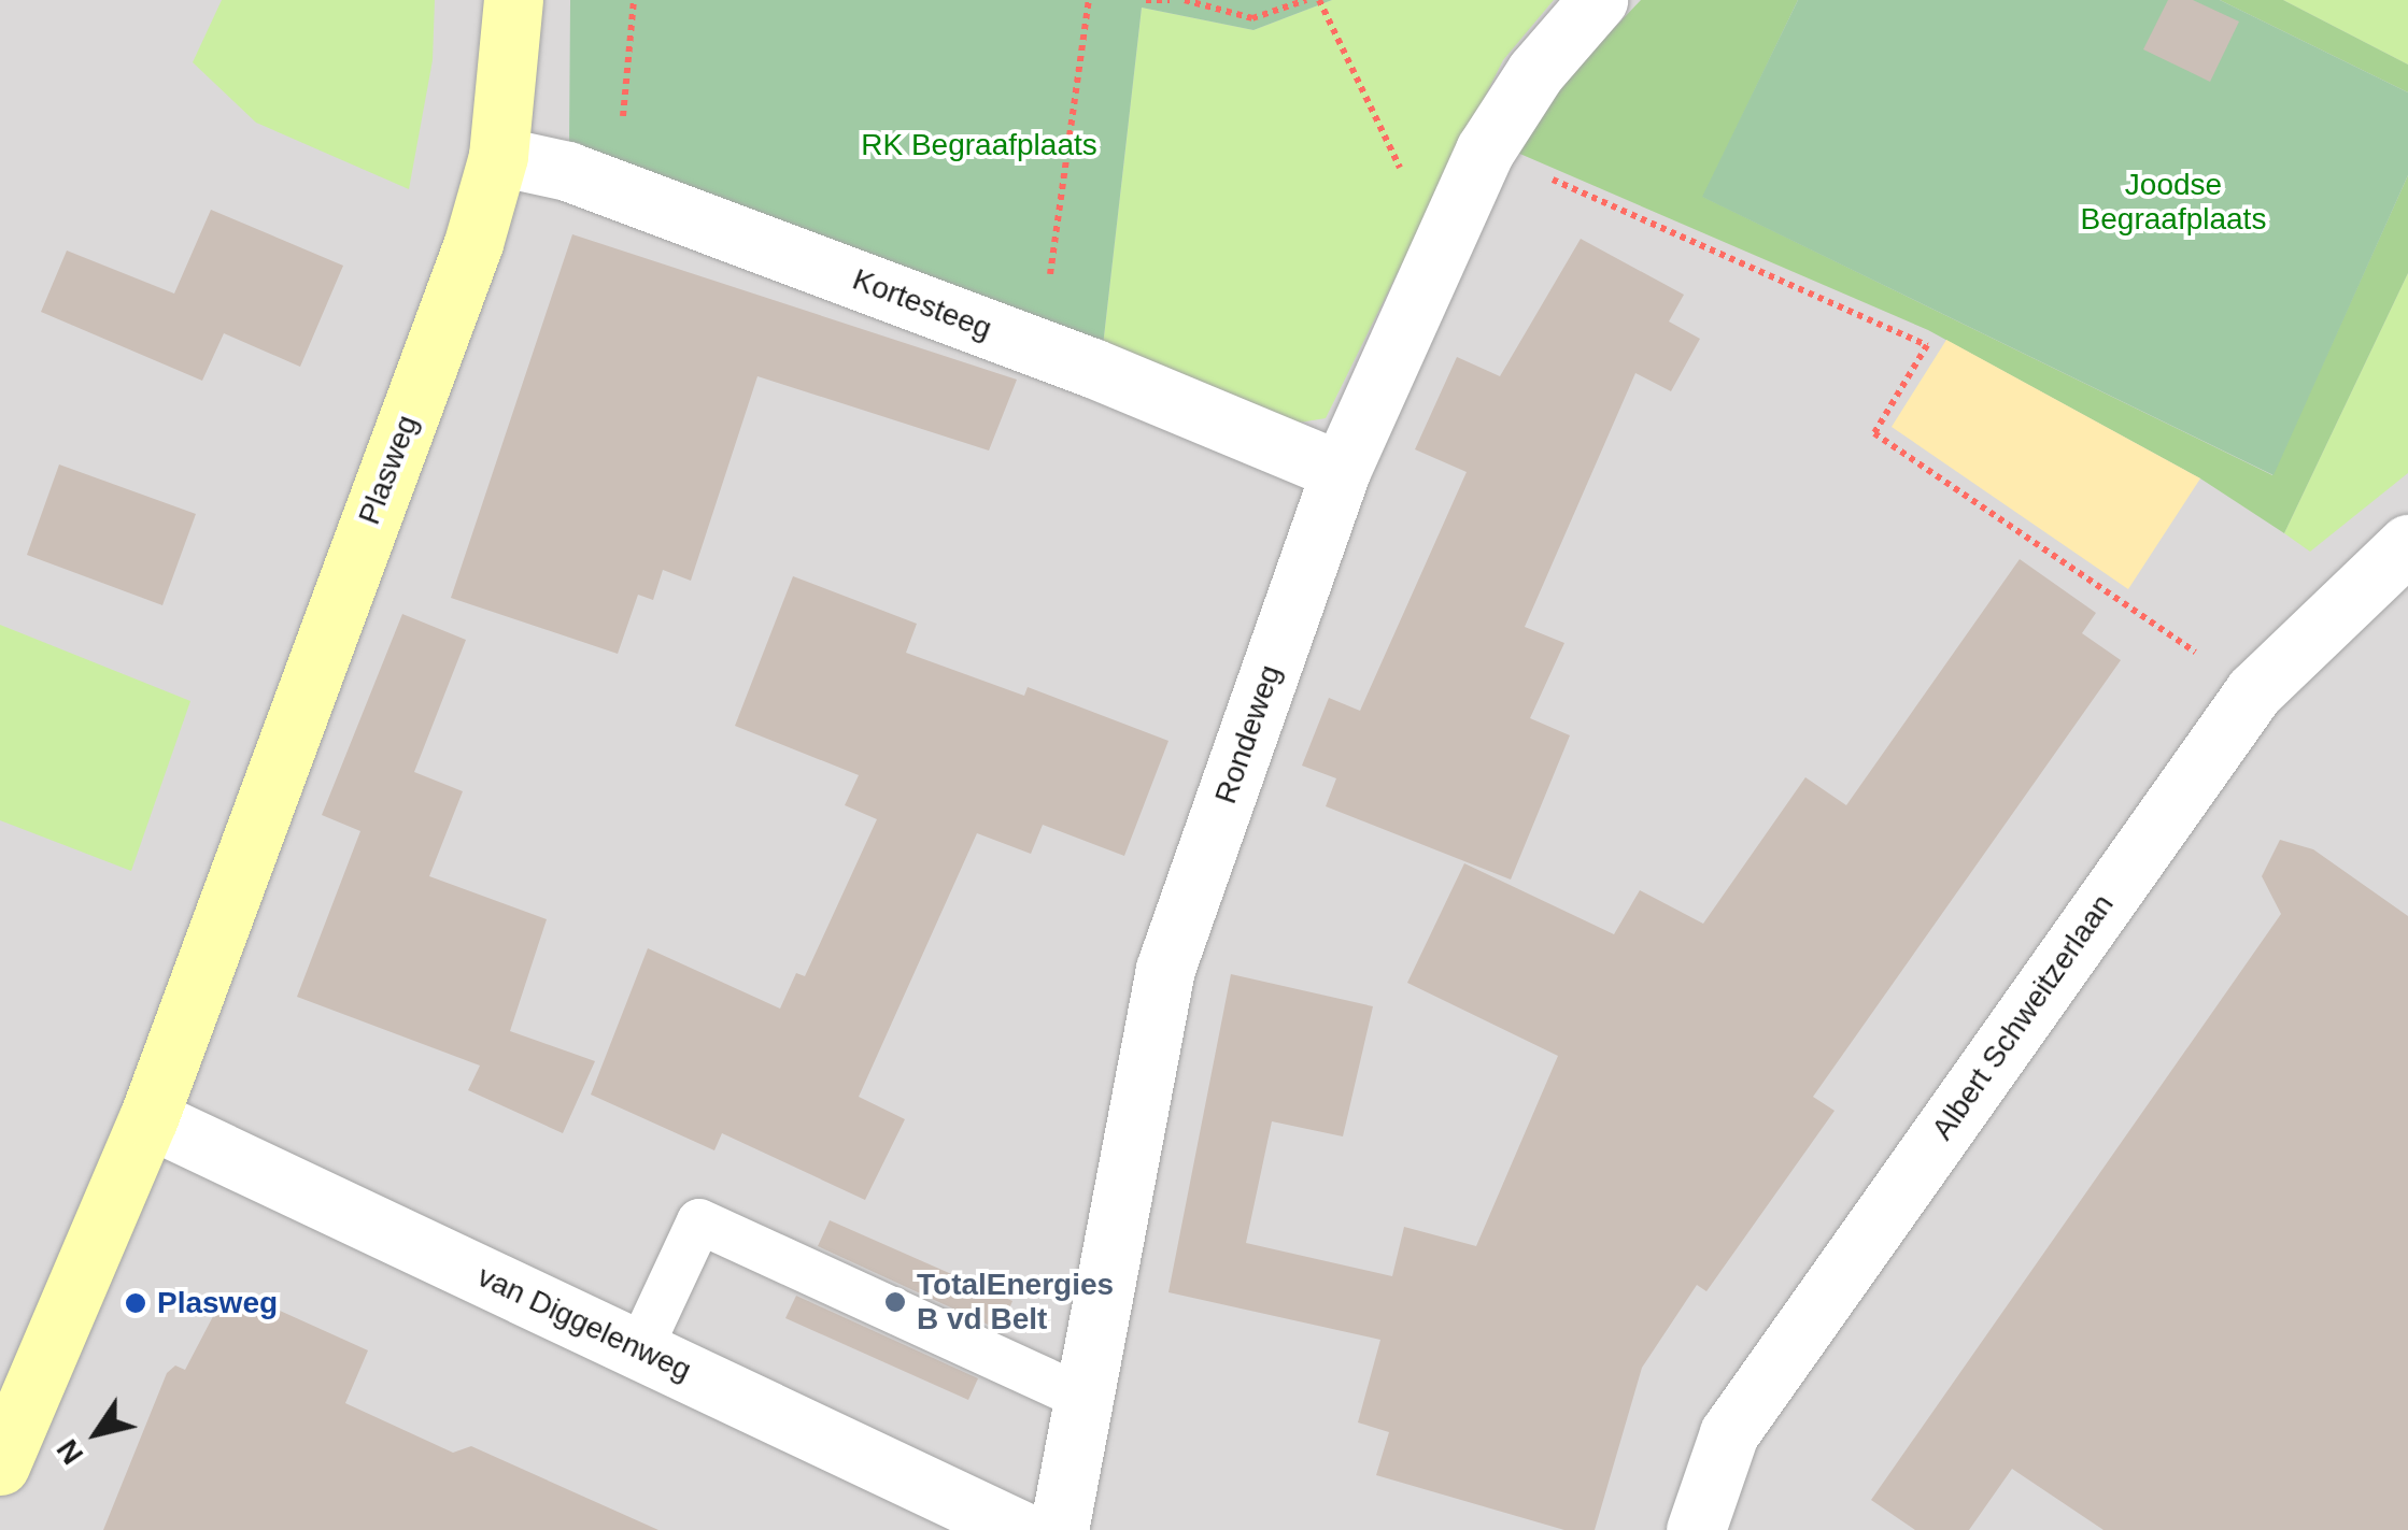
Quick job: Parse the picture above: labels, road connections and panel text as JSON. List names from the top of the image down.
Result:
{
  "streets": {
    "street": [
      "Kortesteeg",
      "Plasweg",
      "Rondeweg",
      "Albert Schweitzerlaan",
      "van Diggelenweg"
    ]
  },
  "crossings": [
    ["Kortesteeg", "Plasweg"],
    ["Kortesteeg", "Rondeweg"],
    ["Plasweg", "van Diggelenweg"]
  ],
  "parks": ["RK Begraafplaats", "Joodse Begraafplaats"],
  "places": ["TotalEnergies B vd Belt", "Plasweg"],
  "north": "bottom left"
}
